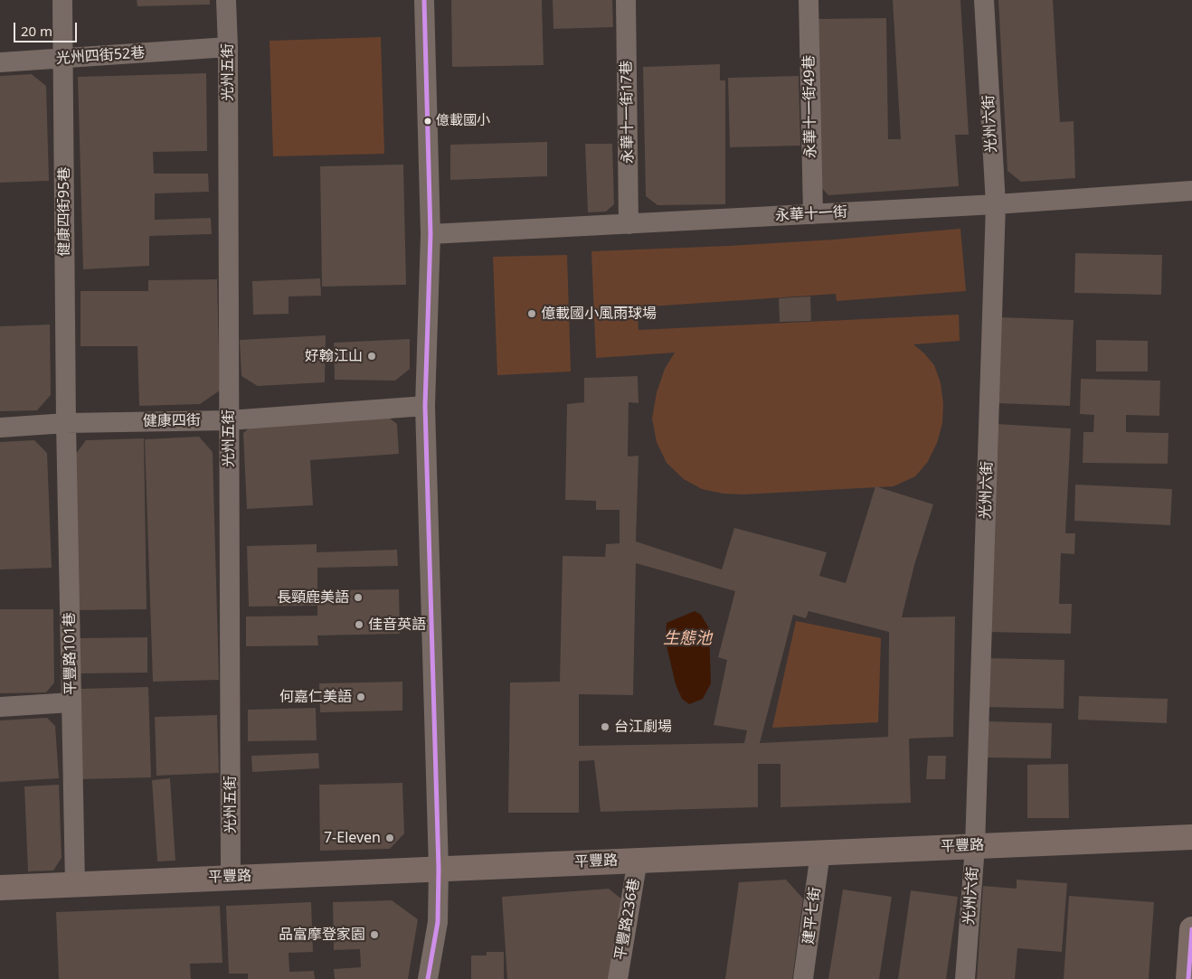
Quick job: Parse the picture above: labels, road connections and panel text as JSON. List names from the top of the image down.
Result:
{
  "streets": {
    "street": [
      "光州四街52巷",
      "光州五街",
      "永華十一街49巷",
      "永華十一街17巷",
      "光州六街",
      "健康四街95巷",
      "永華十一街",
      "健康四街",
      "平豐路101巷",
      "平豐路",
      "建平七街",
      "平豐路236巷"
    ]
  },
  "crossings": [
    ["光州四街52巷", "光州五街"],
    ["光州四街52巷", "健康四街95巷"],
    ["光州五街", "健康四街"],
    ["光州五街", "平豐路"],
    ["永華十一街49巷", "永華十一街"],
    ["永華十一街17巷", "永華十一街"],
    ["光州六街", "永華十一街"],
    ["光州六街", "平豐路"],
    ["健康四街95巷", "健康四街"],
    ["健康四街95巷", "平豐路101巷"],
    ["健康四街", "平豐路101巷"],
    ["平豐路101巷", "平豐路"],
    ["平豐路", "建平七街"],
    ["平豐路", "平豐路236巷"]
  ],
  "water": ["生態池"],
  "places": [
    "億載國小",
    "億載國小風雨球場",
    "好翰江山",
    "長頸鹿美語",
    "佳音英語",
    "何嘉仁美語",
    "台江劇場",
    "7-Eleven",
    "品富摩登家園"
  ],
  "scale_bar": "20 m"
}
